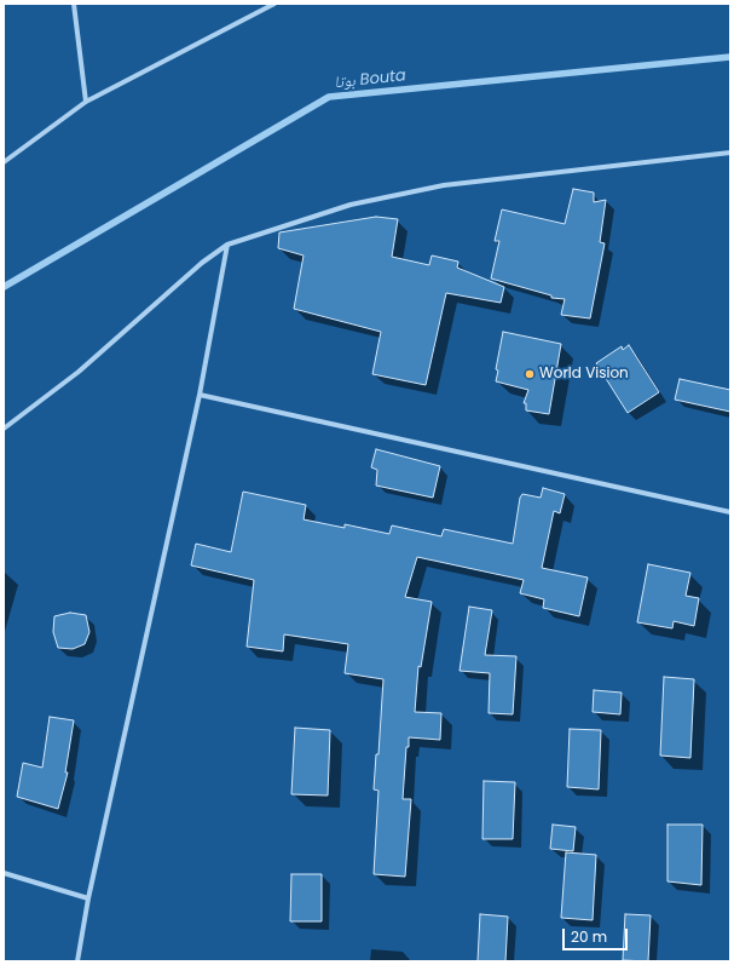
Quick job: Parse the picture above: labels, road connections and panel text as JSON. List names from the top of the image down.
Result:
{
  "water": ["بوتا Bouta"],
  "places": ["World Vision"],
  "scale_bar": "20 m"
}
